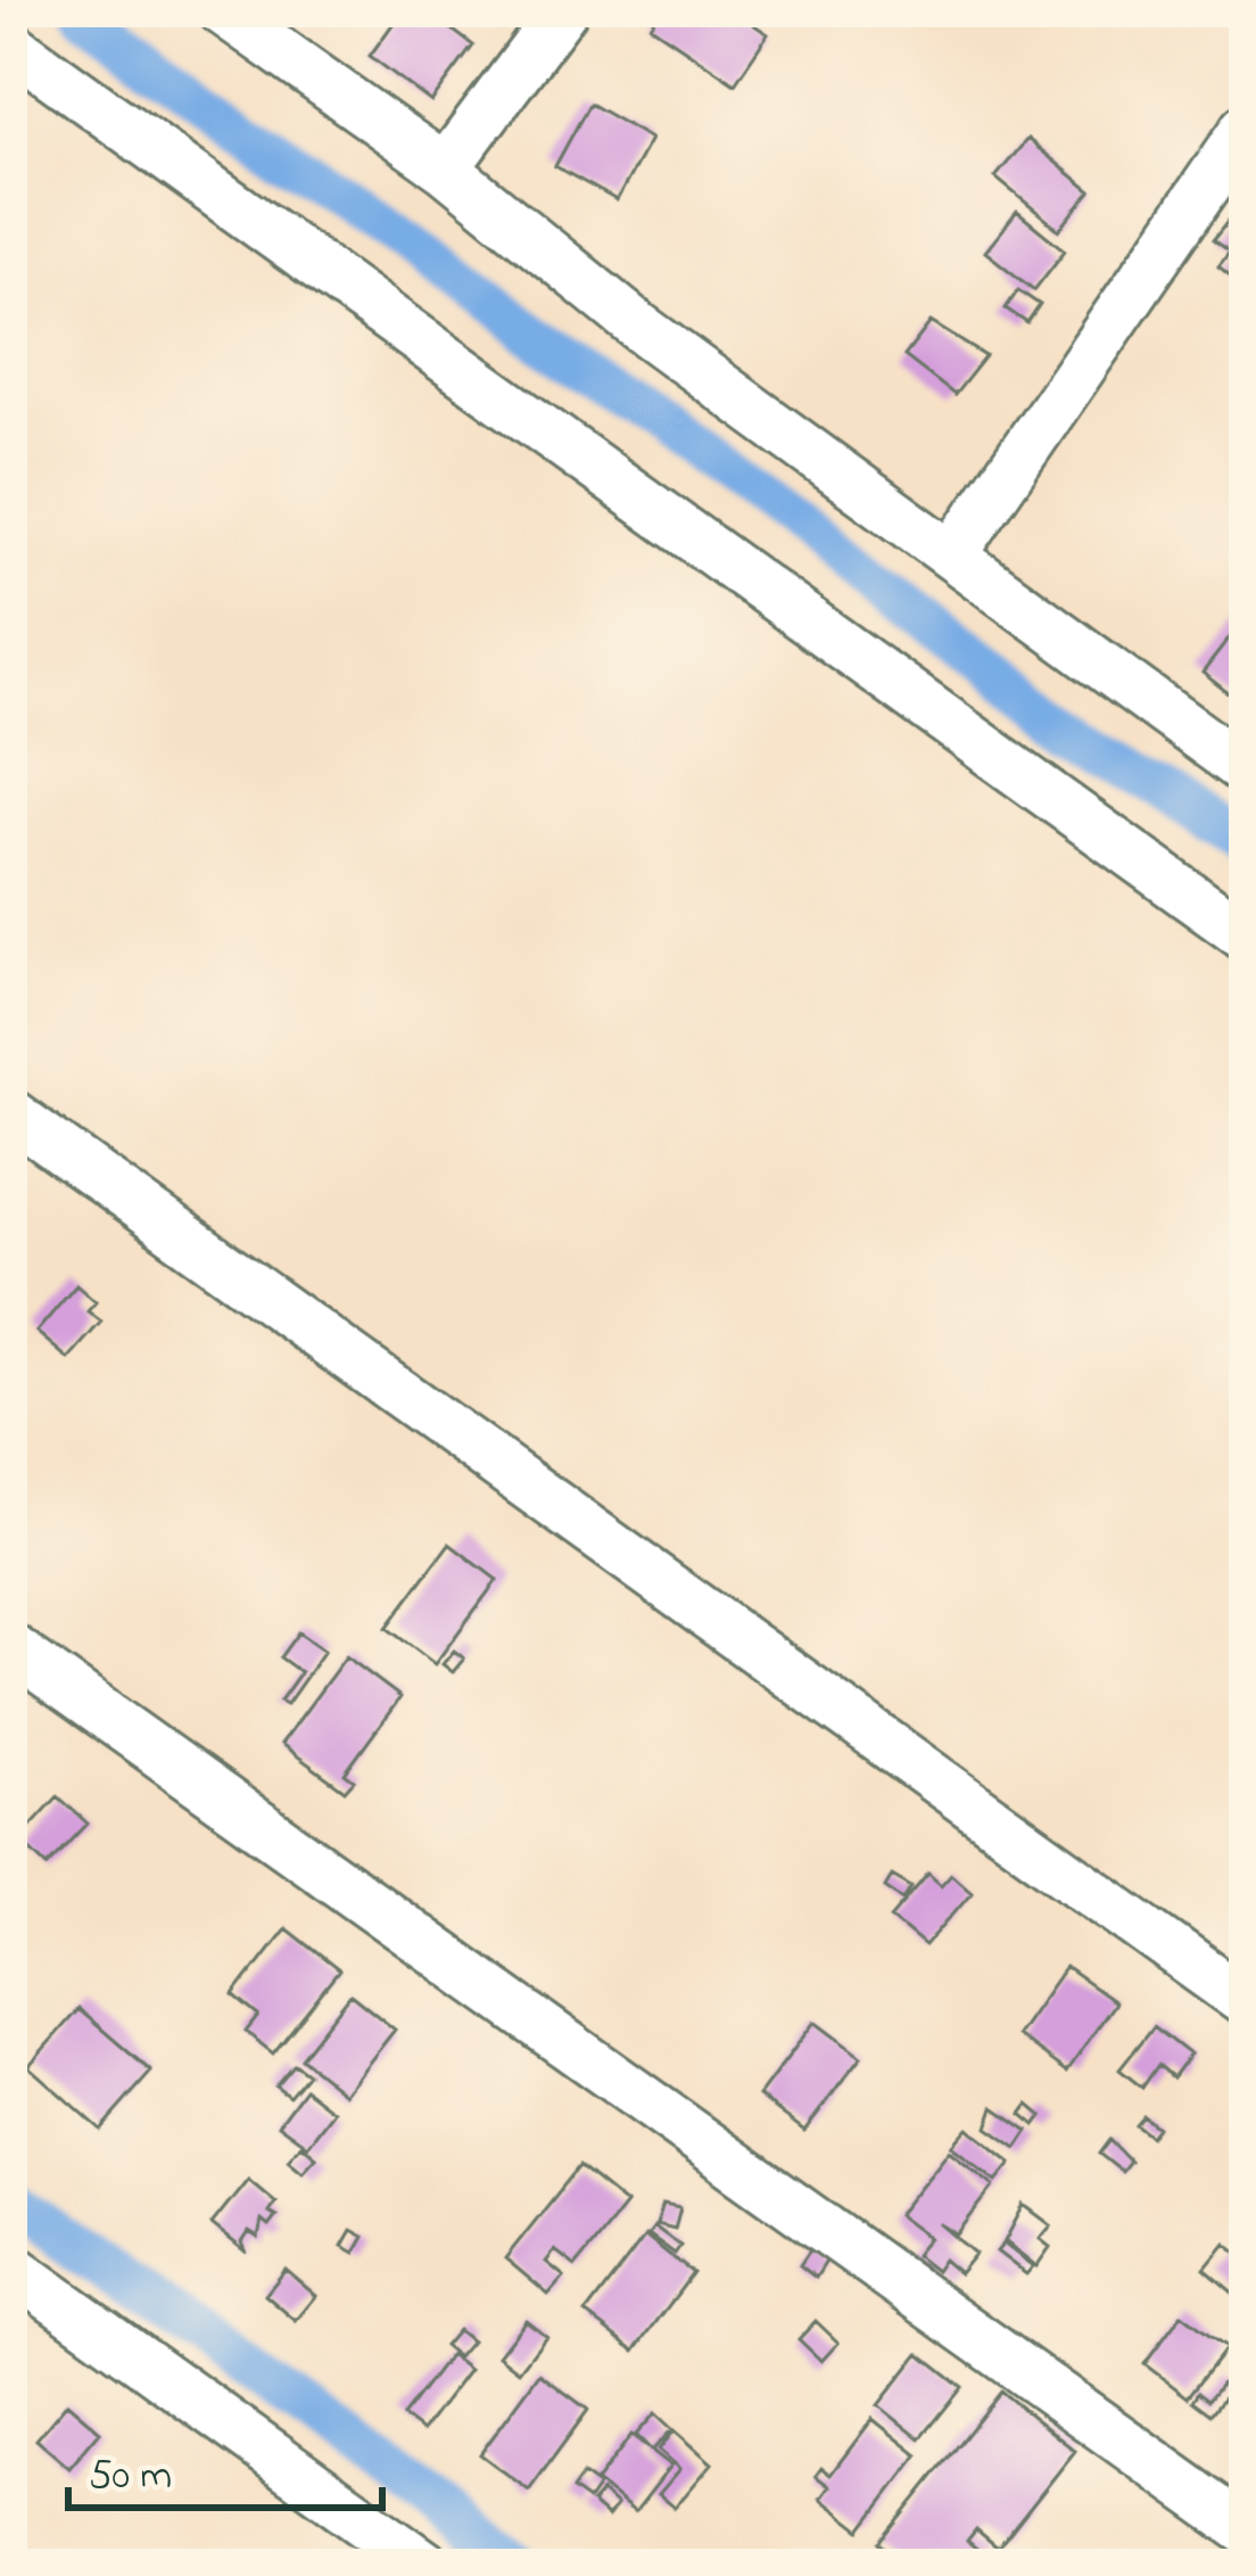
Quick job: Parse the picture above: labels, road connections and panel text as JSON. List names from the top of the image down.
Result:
{
  "scale_bar": "50 m"
}
